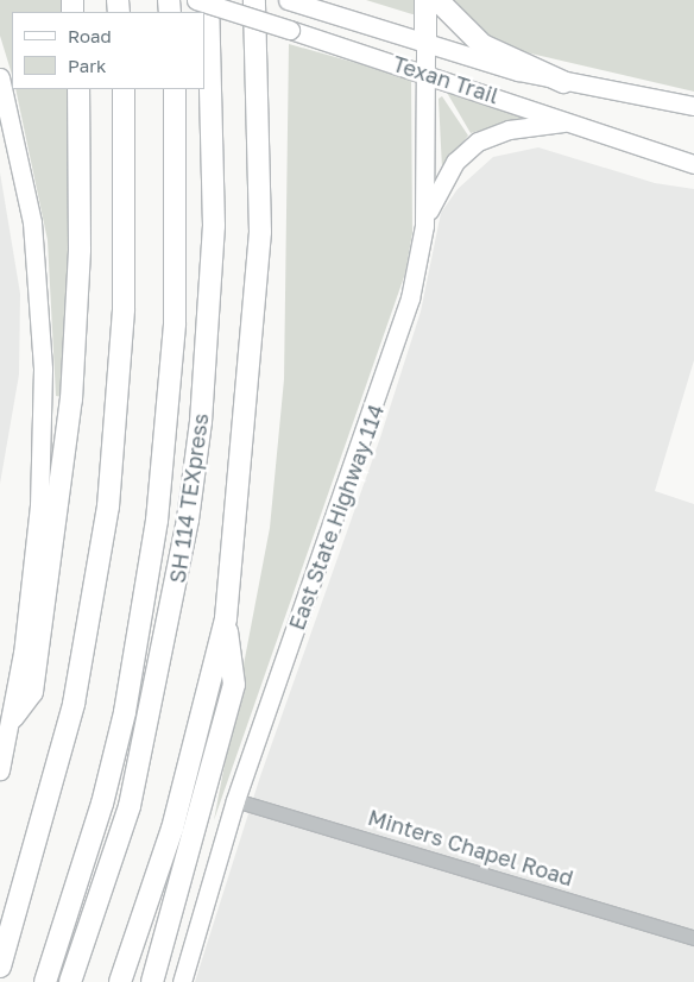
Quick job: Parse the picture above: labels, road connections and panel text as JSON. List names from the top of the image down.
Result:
{
  "streets": {
    "highway": ["SH 114 TEXpress"],
    "main road": ["Texan Trail", "East State Highway 114"],
    "street": ["Minters Chapel Road"]
  },
  "crossings": [
    ["Texan Trail", "East State Highway 114"],
    ["East State Highway 114", "Minters Chapel Road"]
  ],
  "legend": ["Road", "Park"]
}
